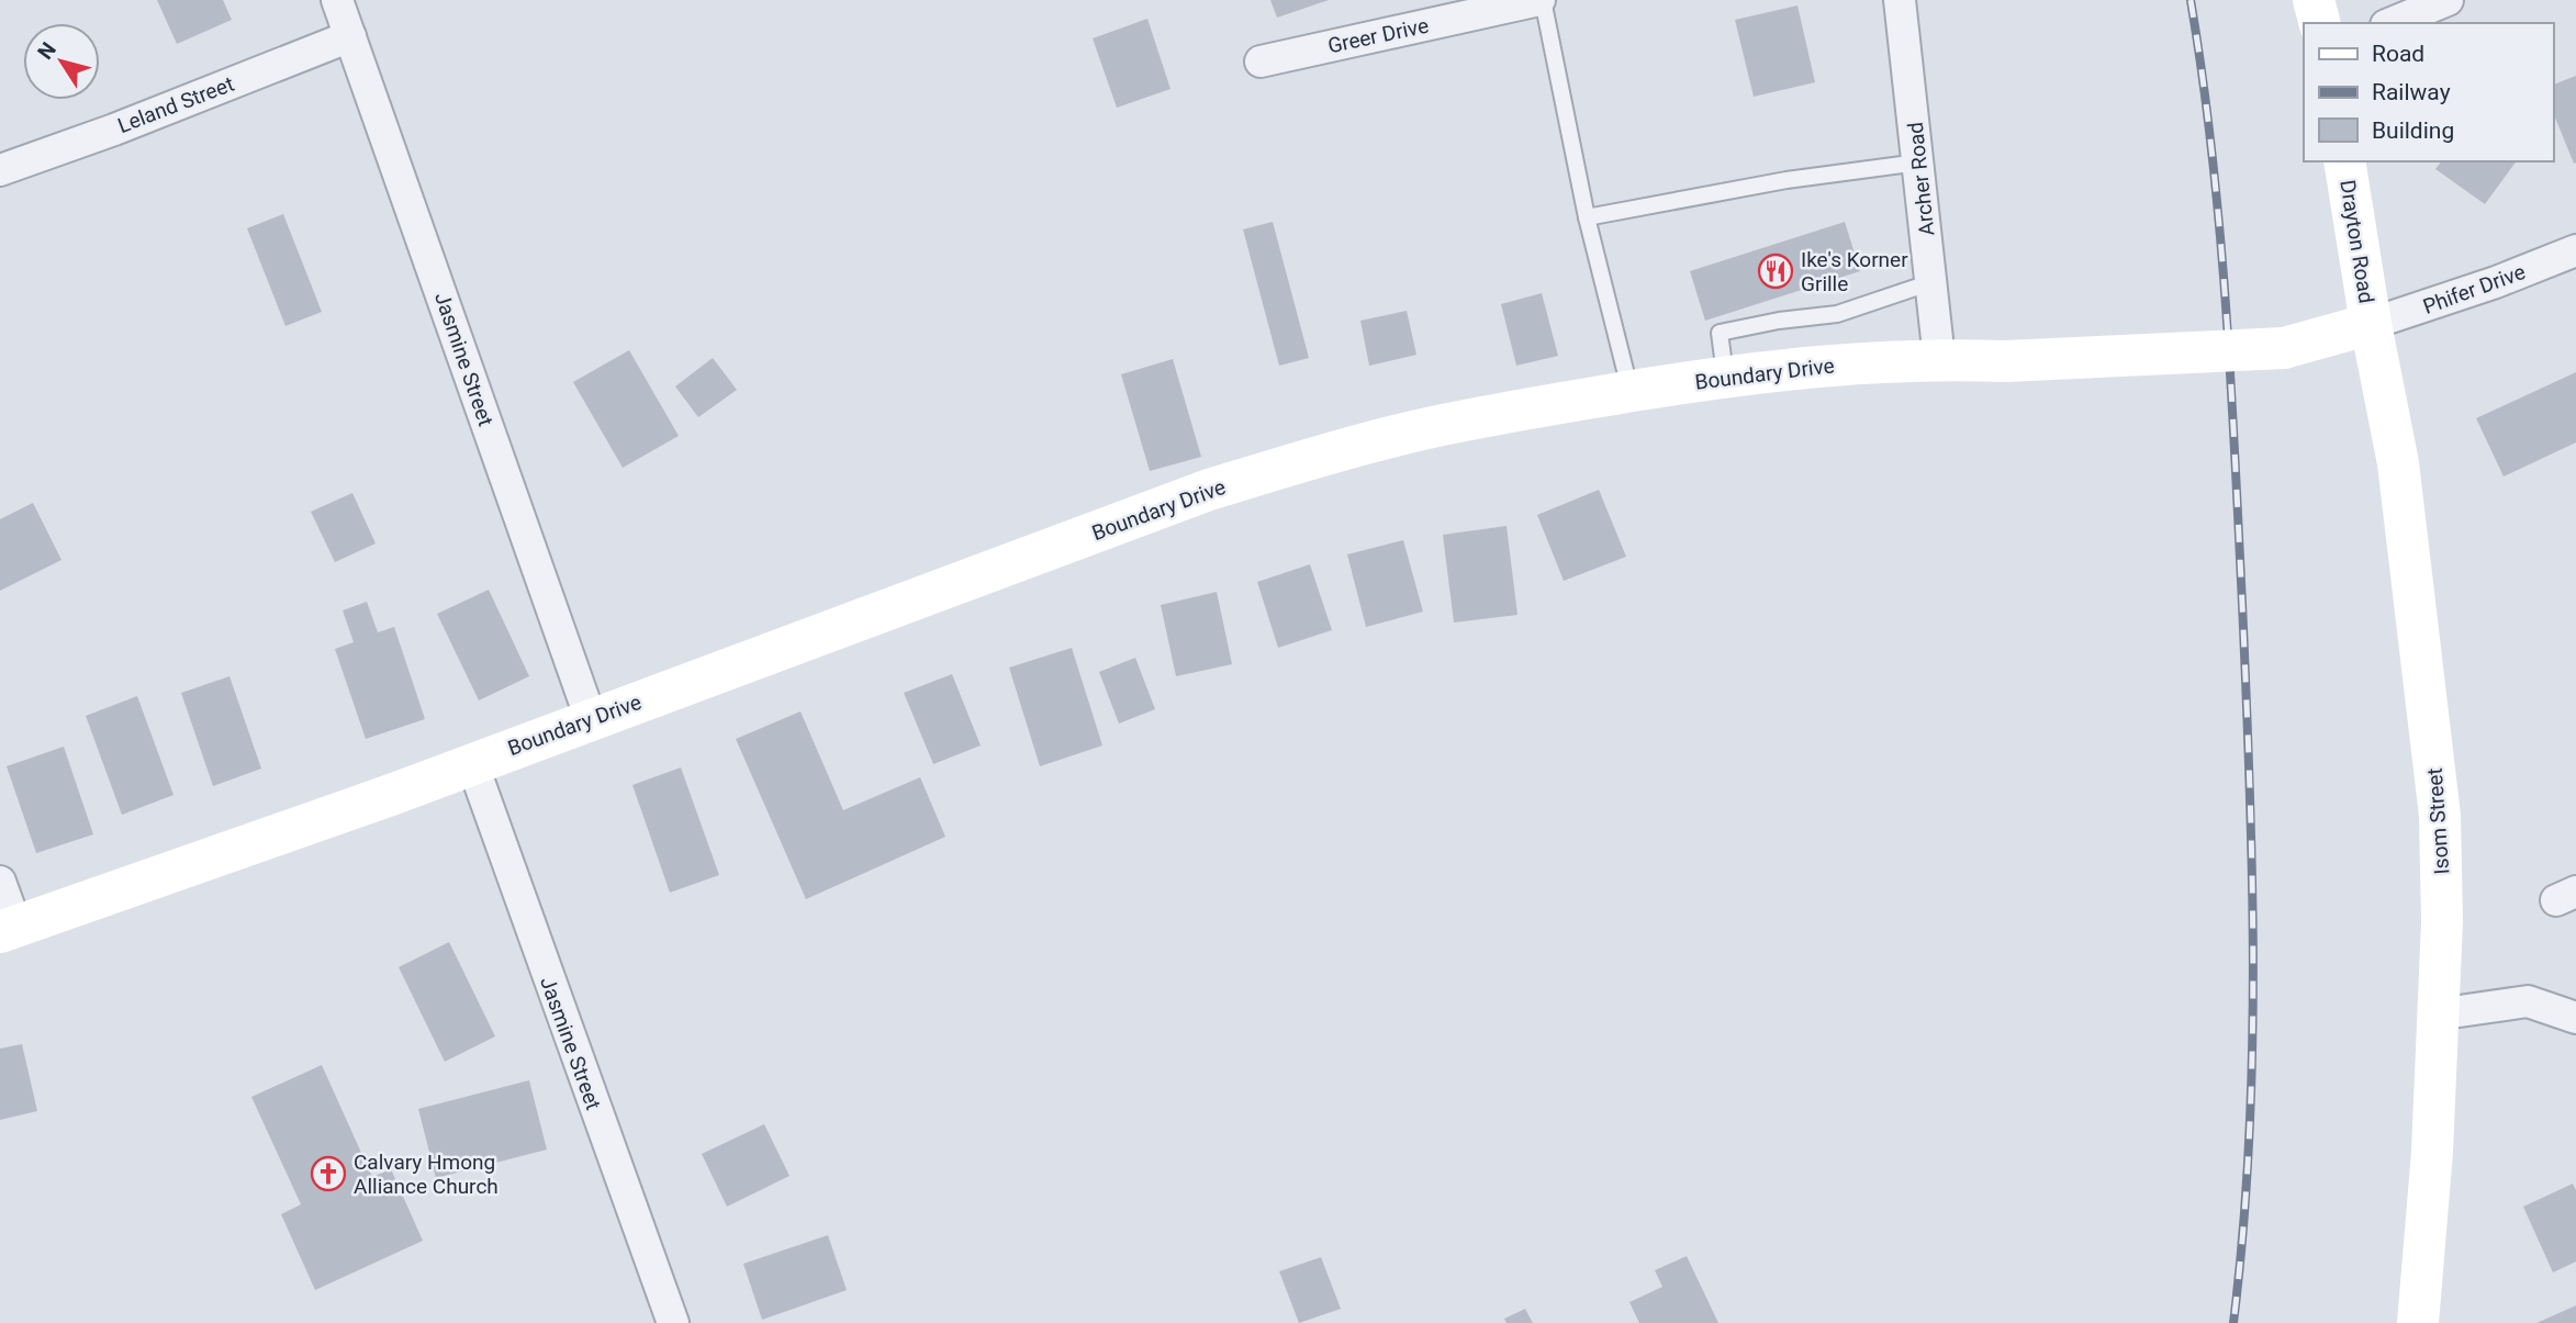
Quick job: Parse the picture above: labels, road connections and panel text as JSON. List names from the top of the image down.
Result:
{
  "streets": {
    "street": [
      "Greer Drive",
      "Leland Street",
      "Archer Road",
      "Drayton Road",
      "Phifer Drive",
      "Jasmine Street",
      "Boundary Drive",
      "Isom Street"
    ]
  },
  "crossings": [
    ["Leland Street", "Jasmine Street"],
    ["Archer Road", "Boundary Drive"],
    ["Drayton Road", "Phifer Drive"],
    ["Drayton Road", "Boundary Drive"],
    ["Drayton Road", "Isom Street"],
    ["Phifer Drive", "Boundary Drive"],
    ["Phifer Drive", "Isom Street"],
    ["Jasmine Street", "Boundary Drive"],
    ["Boundary Drive", "Isom Street"]
  ],
  "places": {
    "restaurant": ["Ike's Korner Grille"],
    "church": ["Calvary Hmong Alliance Church"]
  },
  "legend": ["Road", "Railway", "Building"],
  "north": "top left"
}
